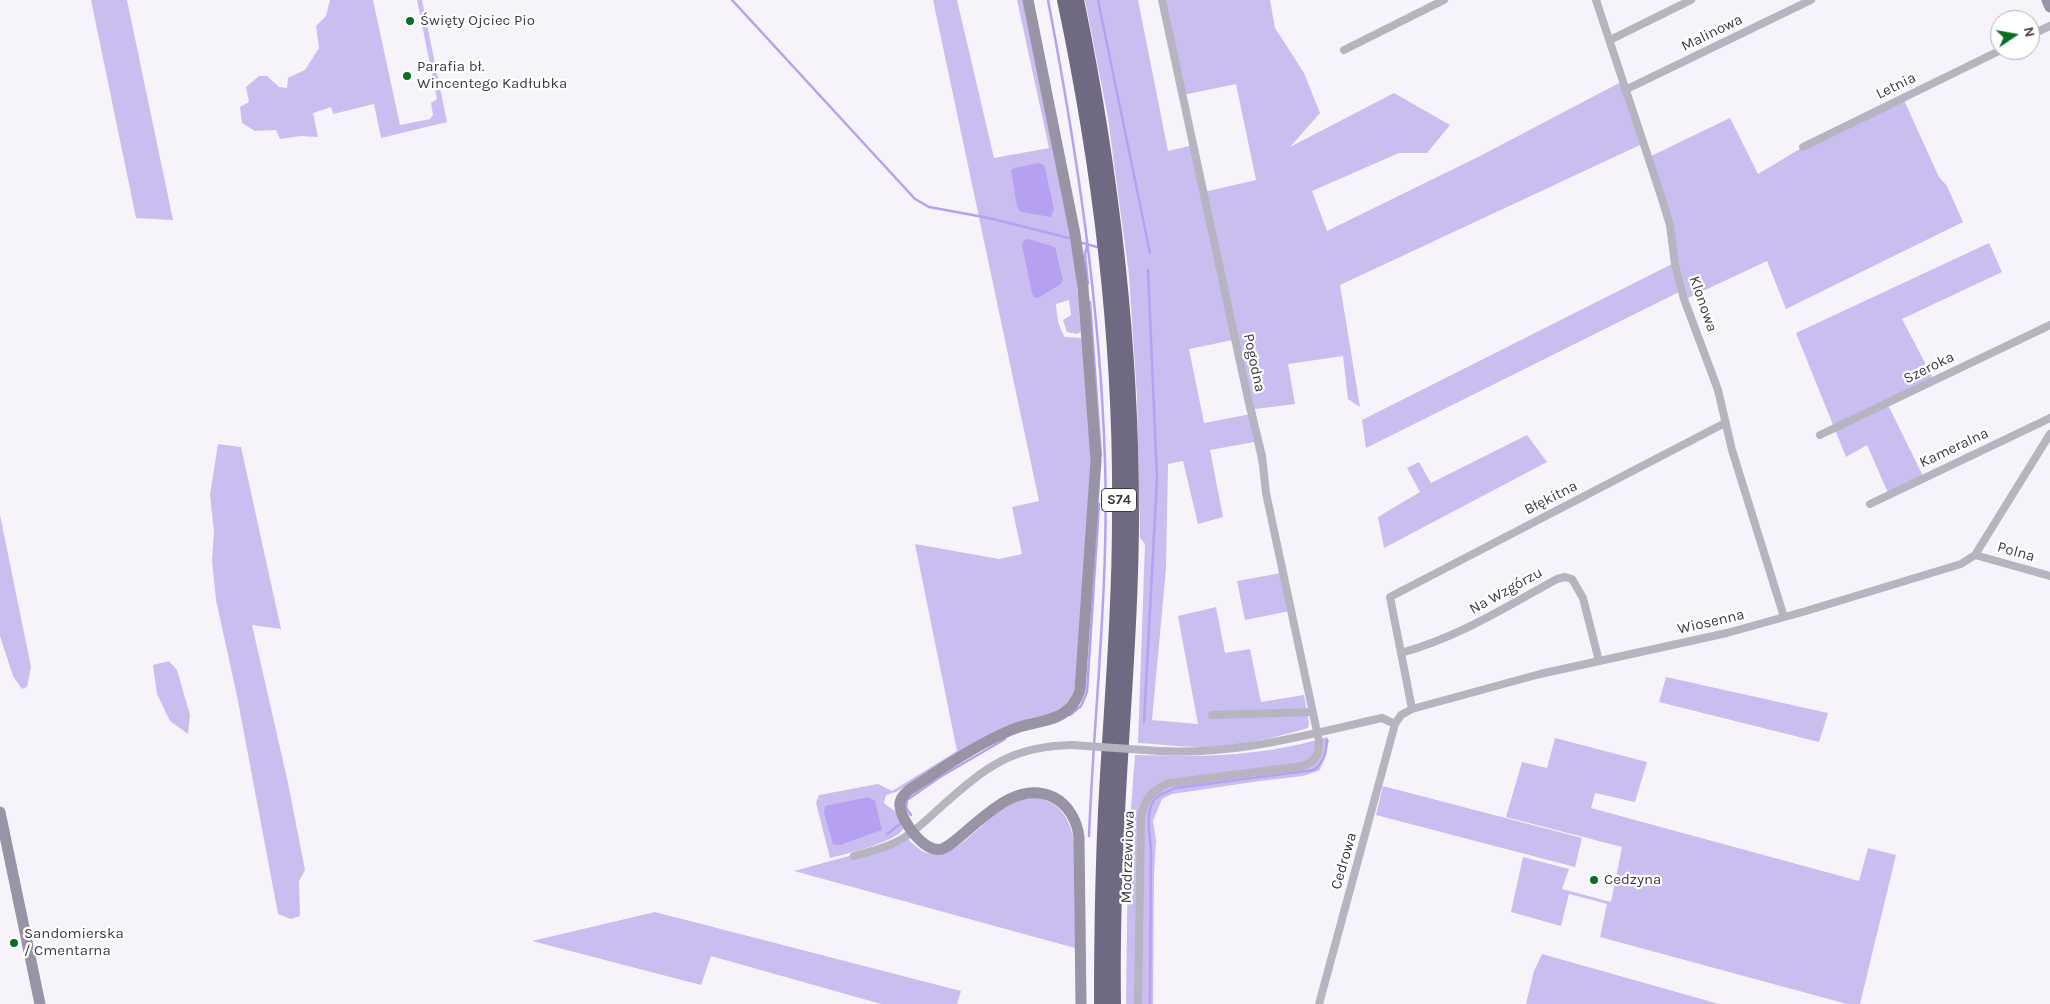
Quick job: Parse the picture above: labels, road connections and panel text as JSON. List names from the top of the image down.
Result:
{
  "streets": {
    "highway": ["S74"],
    "street": [
      "Malinowa",
      "Letnia",
      "Klonowa",
      "Pogodna",
      "Szeroka",
      "Kameralna",
      "Błękitna",
      "Polna",
      "Na Wzgórzu",
      "Wiosenna",
      "Modrzewiowa",
      "Cedrowa"
    ]
  },
  "crossings": [
    ["Malinowa", "Klonowa"],
    ["Klonowa", "Błękitna"],
    ["Klonowa", "Wiosenna"],
    ["Pogodna", "Modrzewiowa"],
    ["Błękitna", "Na Wzgórzu"],
    ["Polna", "Wiosenna"],
    ["Na Wzgórzu", "Wiosenna"],
    ["Wiosenna", "Cedrowa"]
  ],
  "places": [
    "Święty Ojciec Pio",
    "Parafia bł. Wincentego Kadłubka",
    "Cedzyna",
    "Sandomierska / Cmentarna"
  ],
  "north": "right"
}
